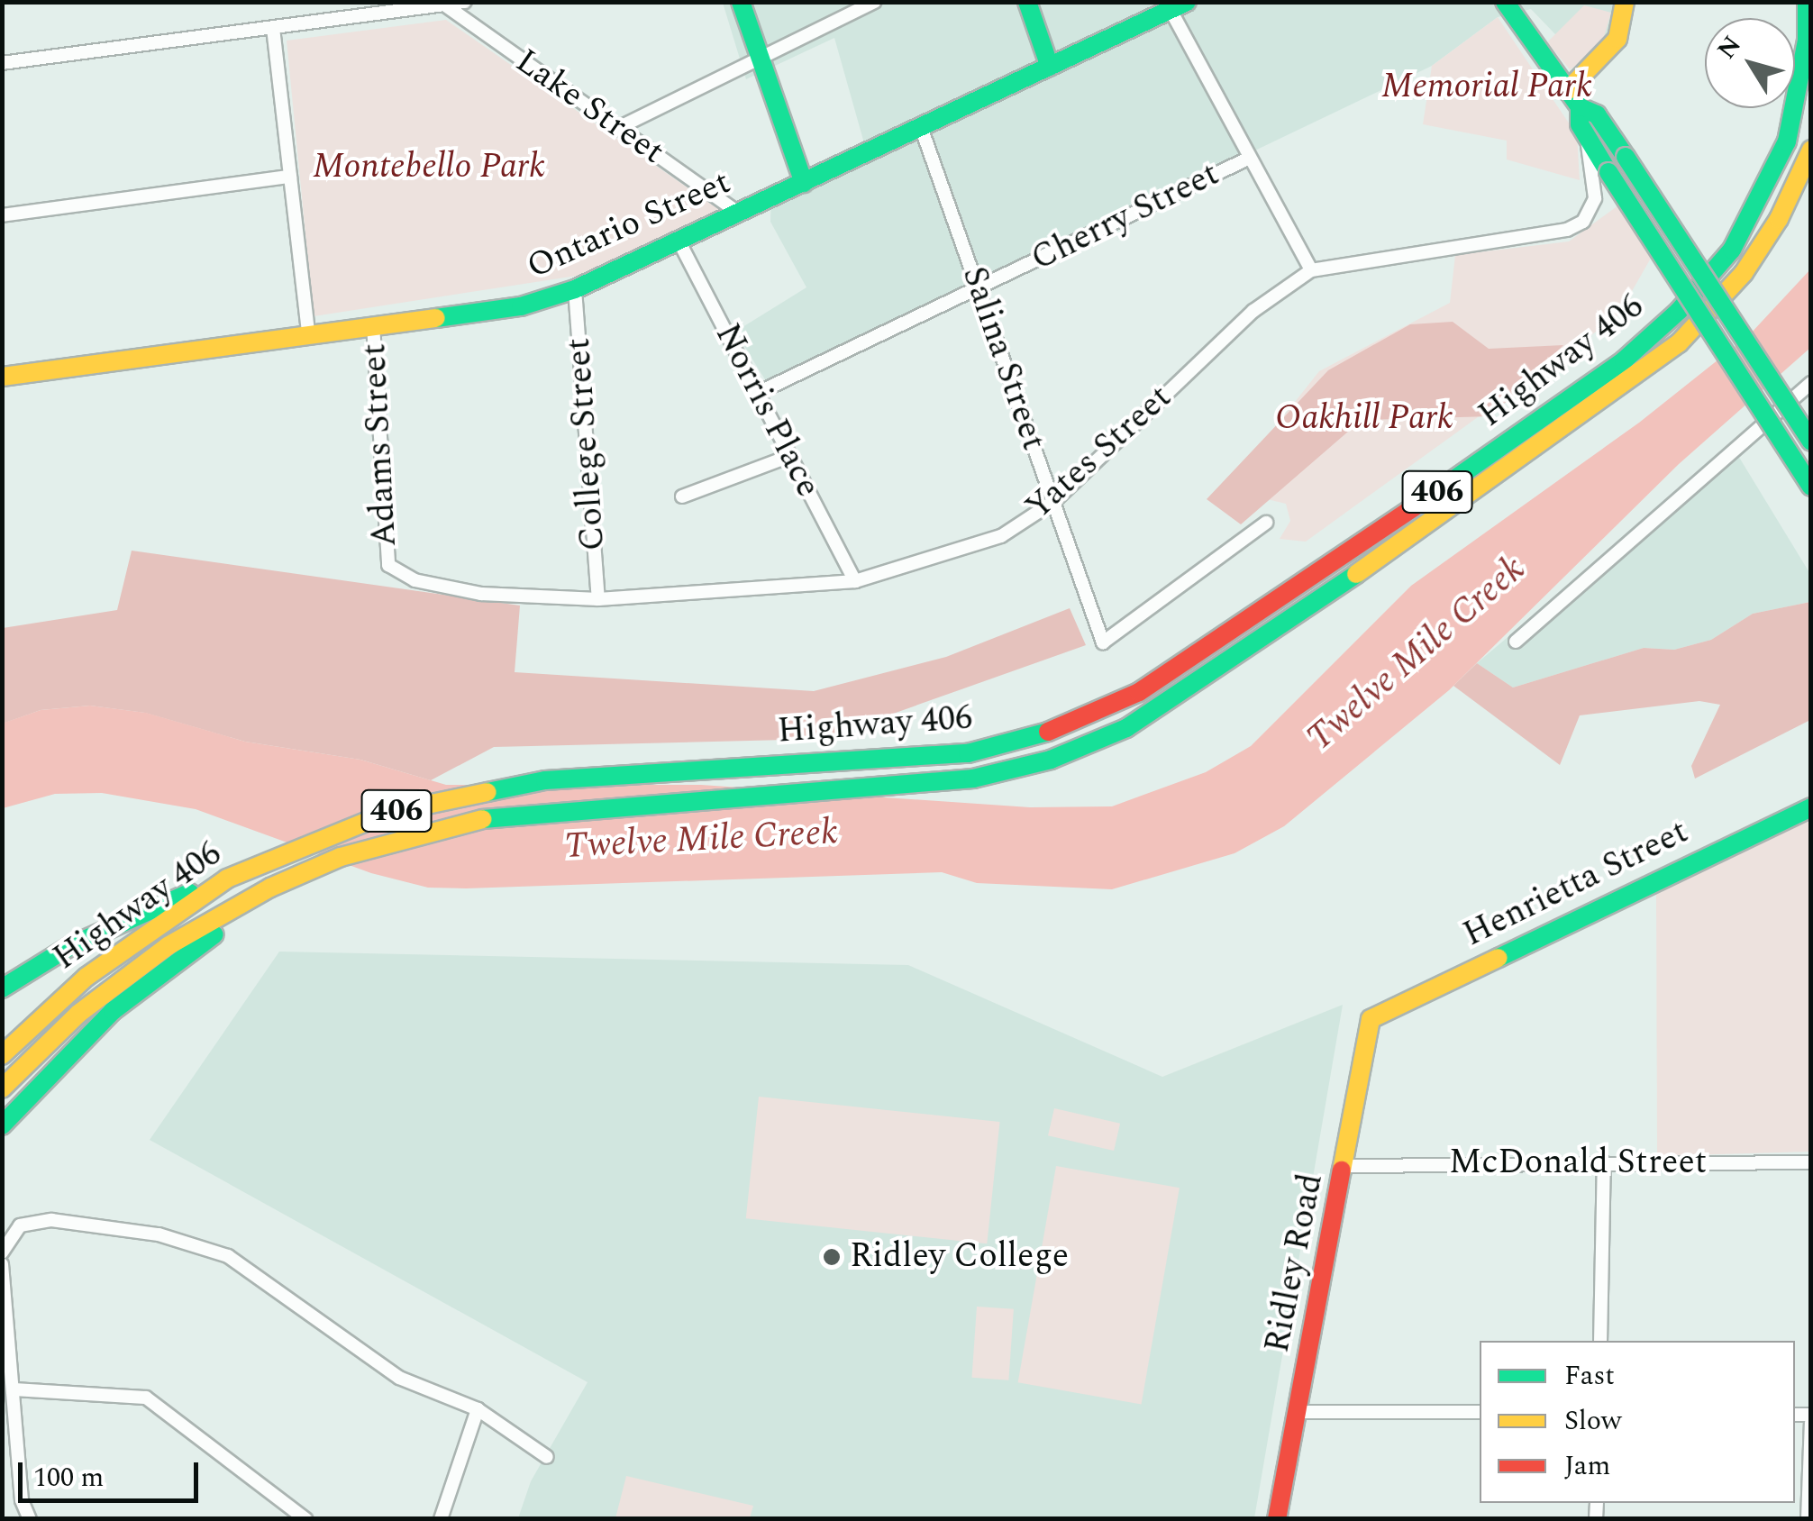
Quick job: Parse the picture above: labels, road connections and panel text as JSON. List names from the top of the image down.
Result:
{
  "streets": {
    "main road": [
      "Ontario Street",
      "Highway 406",
      "406",
      "Henrietta Street",
      "Ridley Road"
    ],
    "street": [
      "Lake Street",
      "Cherry Street",
      "Salina Street",
      "Norris Place",
      "College Street",
      "Adams Street",
      "Yates Street",
      "McDonald Street"
    ]
  },
  "crossings": [
    ["Lake Street", "Ontario Street"],
    ["Cherry Street", "Salina Street"],
    ["Cherry Street", "Norris Place"],
    ["Ontario Street", "Salina Street"],
    ["Ontario Street", "Norris Place"],
    ["Ontario Street", "College Street"],
    ["Ontario Street", "Adams Street"],
    ["Salina Street", "Yates Street"],
    ["Norris Place", "Yates Street"],
    ["College Street", "Yates Street"],
    ["Adams Street", "Yates Street"],
    ["Henrietta Street", "Ridley Road"],
    ["McDonald Street", "Ridley Road"]
  ],
  "water": ["Twelve Mile Creek"],
  "parks": ["Memorial Park", "Montebello Park", "Oakhill Park"],
  "places": ["Ridley College"],
  "legend": ["Fast", "Slow", "Jam"],
  "scale_bar": "100 m",
  "north": "top left"
}
